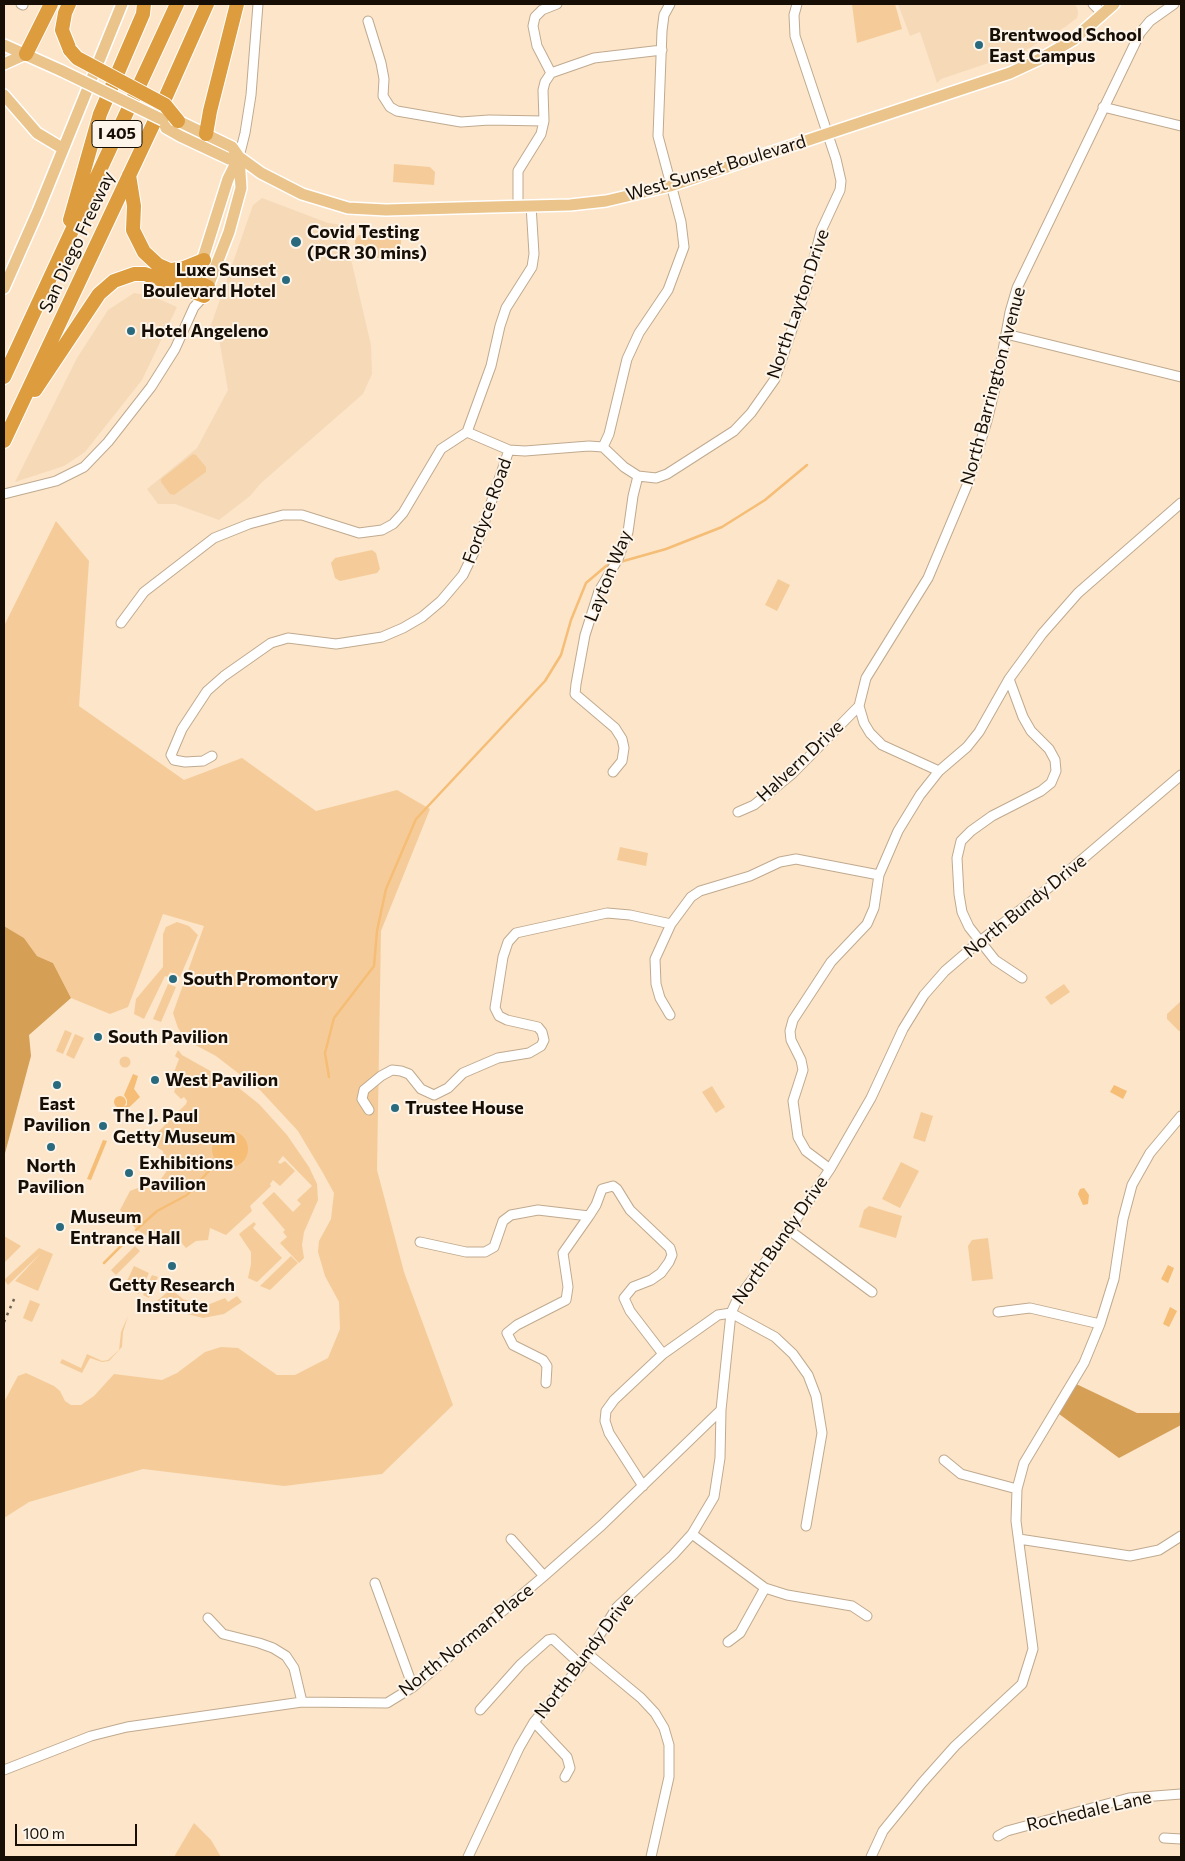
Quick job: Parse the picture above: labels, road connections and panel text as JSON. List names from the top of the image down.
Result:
{
  "streets": {
    "highway": ["I 405", "San Diego Freeway"],
    "main road": ["West Sunset Boulevard"],
    "street": [
      "North Layton Drive",
      "North Barrington Avenue",
      "Fordyce Road",
      "Layton Way",
      "Halvern Drive",
      "North Bundy Drive",
      "North Norman Place",
      "Rochedale Lane"
    ]
  },
  "crossings": [
    ["West Sunset Boulevard", "North Layton Drive"],
    ["North Layton Drive", "Layton Way"],
    ["North Barrington Avenue", "Halvern Drive"],
    ["North Bundy Drive", "North Norman Place"]
  ],
  "places": [
    "Brentwood School East Campus",
    "Covid Testing (PCR 30 mins)",
    "Luxe Sunset Boulevard Hotel",
    "Hotel Angeleno",
    "South Promontory",
    "South Pavilion",
    "West Pavilion",
    "East Pavilion",
    "Trustee House",
    "The J. Paul Getty Museum",
    "North Pavilion",
    "Exhibitions Pavilion",
    "Museum Entrance Hall",
    "Getty Research Institute"
  ],
  "scale_bar": "100 m"
}
